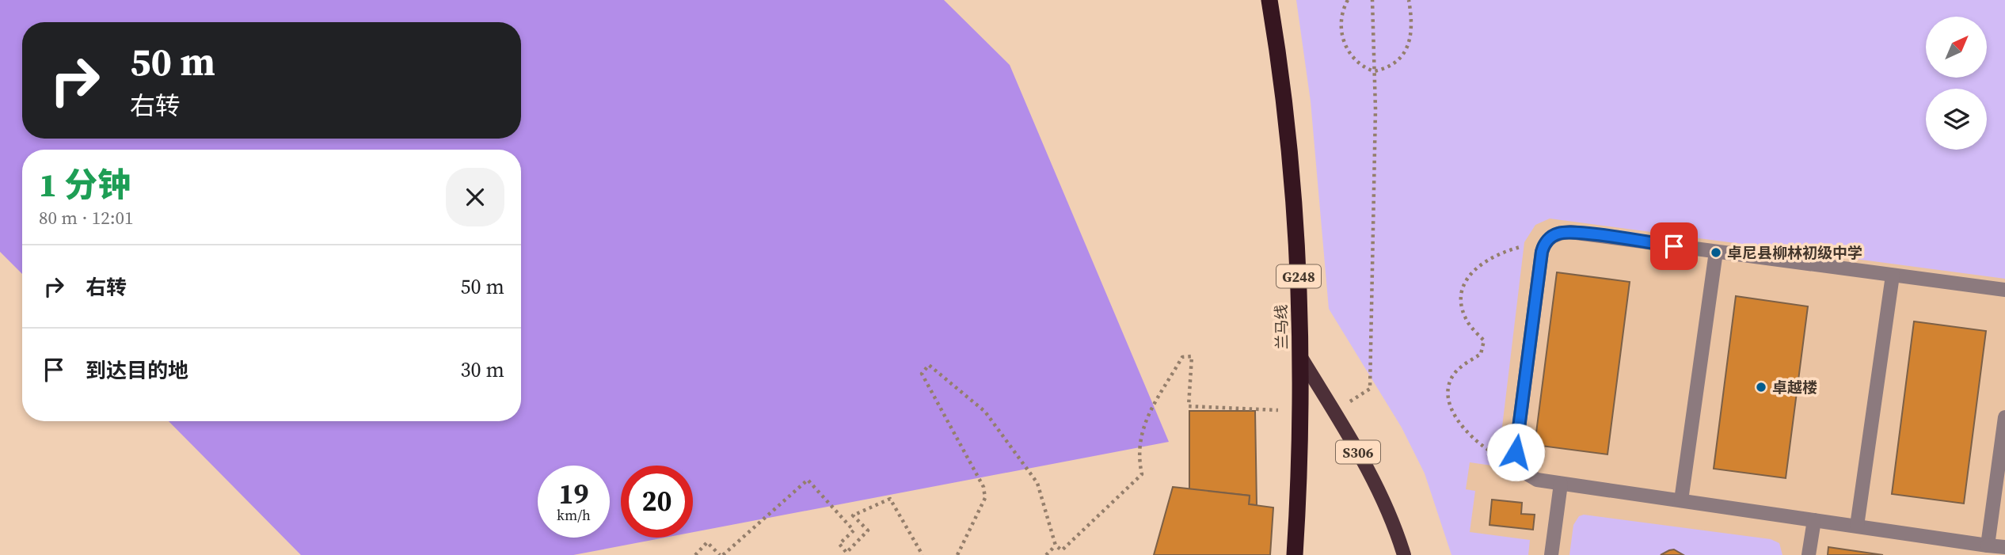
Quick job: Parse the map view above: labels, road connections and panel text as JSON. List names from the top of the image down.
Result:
{
  "streets": {
    "highway": ["G248", "兰马线"],
    "main road": ["S306"]
  },
  "crossings": [
    ["兰马线", "S306"]
  ],
  "places": ["卓尼县柳林初级中学", "卓越楼"],
  "north": "top right",
  "page": {
    "turn": ["50 m", "右转"],
    "heading": ["1 分钟", "80 m · 12:01"],
    "list": [
      {
        "name": "右转",
        "value": "50 m"
      },
      {
        "name": "到达目的地",
        "value": "30 m"
      }
    ],
    "speed": "19 km/h",
    "limit": "20"
  }
}
